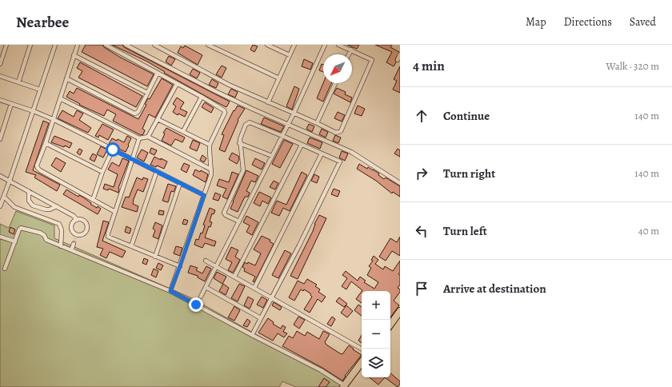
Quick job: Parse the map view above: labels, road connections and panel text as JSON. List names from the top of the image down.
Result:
{
  "north": "bottom left",
  "page": {
    "header": "Nearbee",
    "nav": ["Map", "Directions", "Saved"],
    "heading": ["4 min", "Walk · 320 m"],
    "list": [
      ["Continue", "140 m"],
      ["Turn right", "140 m"],
      ["Turn left", "40 m"],
      "Arrive at destination"
    ],
    "map_buttons": ["+", "−"]
  }
}
